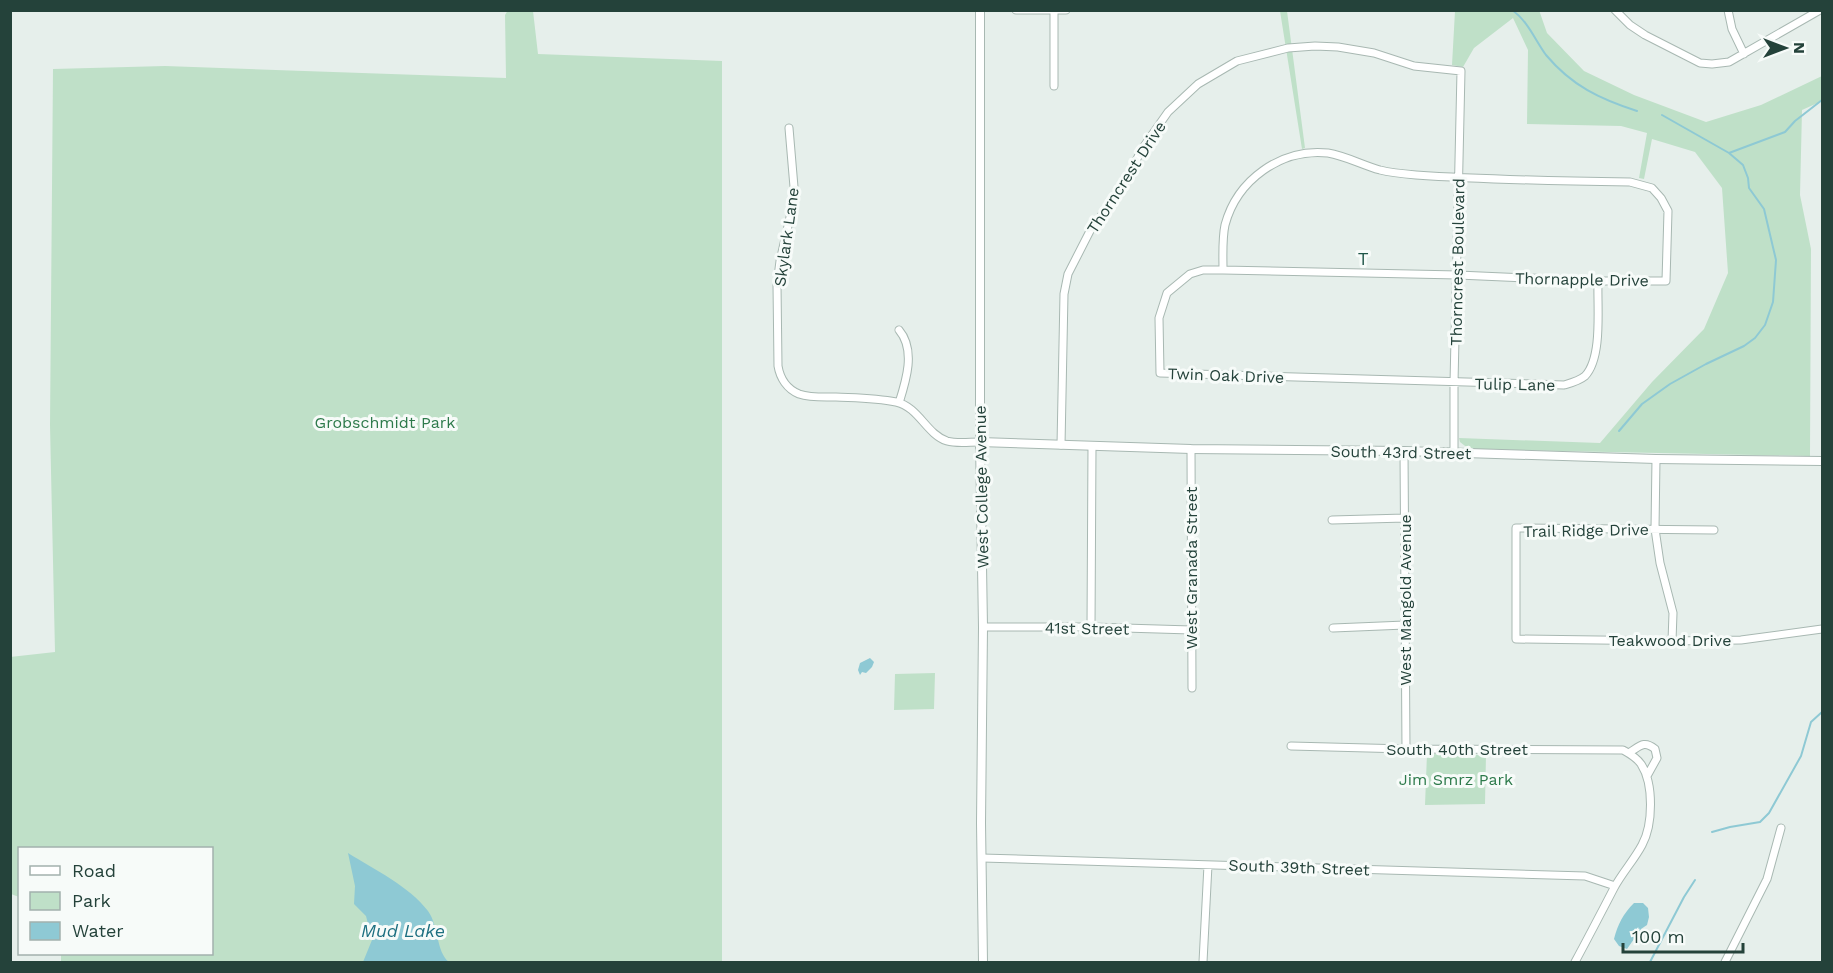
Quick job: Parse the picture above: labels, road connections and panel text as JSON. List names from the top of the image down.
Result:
{
  "streets": {
    "street": [
      "Thorncrest Drive",
      "Skylark Lane",
      "Thorncrest Boulevard",
      "Thornapple Drive",
      "Twin Oak Drive",
      "Tulip Lane",
      "South 43rd Street",
      "West College Avenue",
      "Trail Ridge Drive",
      "West Granada Street",
      "West Mangold Avenue",
      "41st Street",
      "Teakwood Drive",
      "South 40th Street",
      "South 39th Street"
    ]
  },
  "crossings": [
    ["Thorncrest Drive", "Thorncrest Boulevard"],
    ["Thorncrest Drive", "South 43rd Street"],
    ["Skylark Lane", "South 43rd Street"],
    ["Skylark Lane", "West College Avenue"],
    ["Thorncrest Boulevard", "Thornapple Drive"],
    ["Thorncrest Boulevard", "Twin Oak Drive"],
    ["Thorncrest Boulevard", "Tulip Lane"],
    ["Thorncrest Boulevard", "South 43rd Street"],
    ["Thornapple Drive", "Twin Oak Drive"],
    ["Thornapple Drive", "Tulip Lane"],
    ["Twin Oak Drive", "Tulip Lane"],
    ["South 43rd Street", "West College Avenue"],
    ["South 43rd Street", "West Granada Street"],
    ["South 43rd Street", "West Mangold Avenue"],
    ["West College Avenue", "41st Street"],
    ["West College Avenue", "South 39th Street"],
    ["Trail Ridge Drive", "Teakwood Drive"],
    ["West Granada Street", "41st Street"],
    ["West Mangold Avenue", "South 40th Street"]
  ],
  "districts": ["T"],
  "water": ["Mud Lake"],
  "parks": ["Grobschmidt Park", "Jim Smrz Park"],
  "legend": ["Road", "Park", "Water"],
  "scale_bar": "100 m",
  "north": "right"
}
